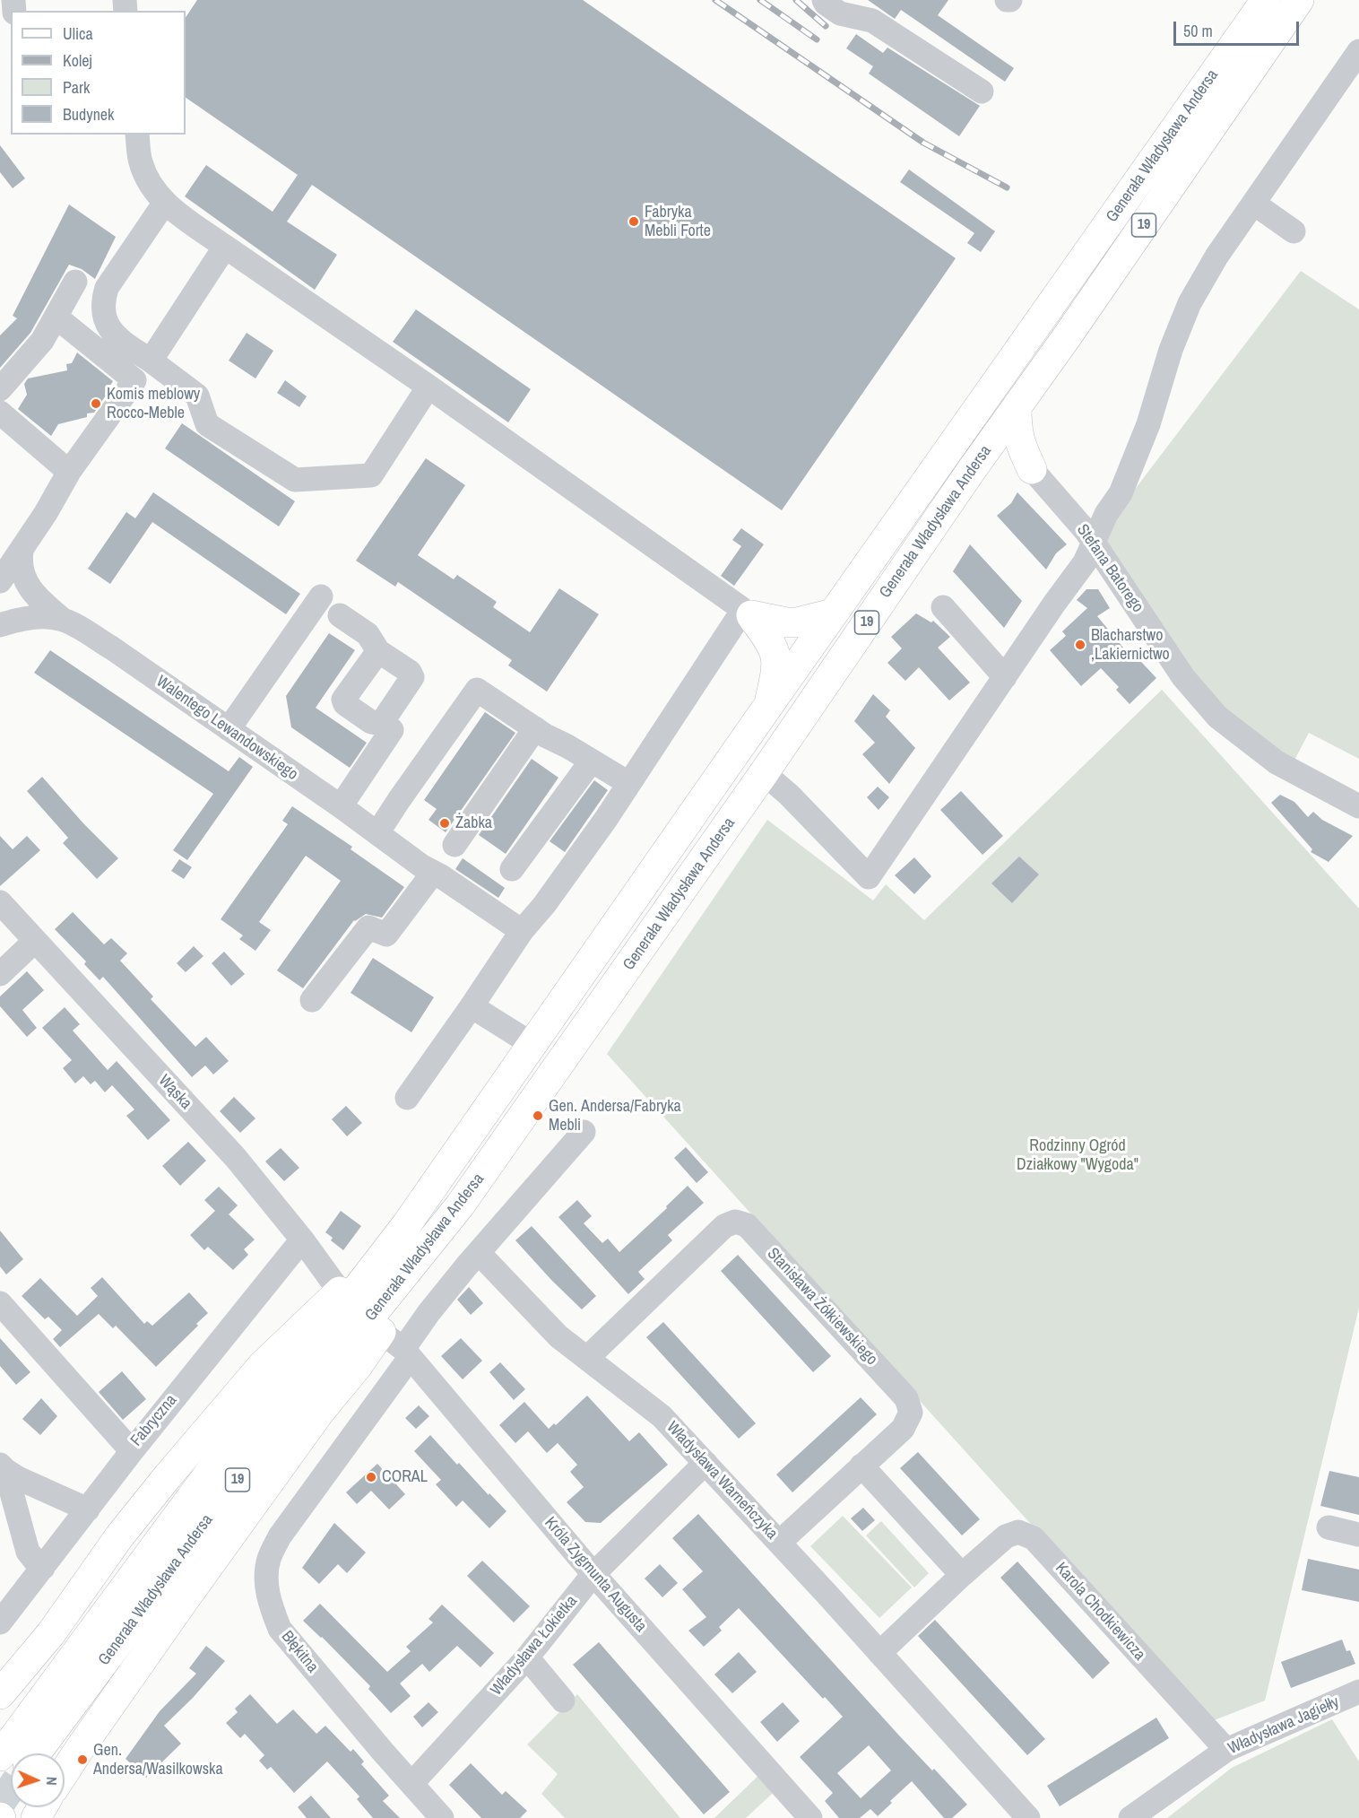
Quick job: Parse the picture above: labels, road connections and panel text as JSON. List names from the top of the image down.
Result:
{
  "streets": {
    "main road": ["Generała Władysława Andersa", "19"],
    "street": [
      "Stefana Batorego",
      "Walentego Lewandowskiego",
      "Wąska",
      "Stanisława Żółkiewskiego",
      "Fabryczna",
      "Władysława Warneńczyka",
      "Króla Zygmunta Augusta",
      "Karola Chodkiewicza",
      "Władysława Łokietka",
      "Błękitna",
      "Władysława Jagiełły"
    ]
  },
  "crossings": [
    ["Wąska", "Fabryczna"],
    ["Stanisława Żółkiewskiego", "Władysława Warneńczyka"],
    ["Władysława Warneńczyka", "Karola Chodkiewicza"],
    ["Władysława Warneńczyka", "Władysława Łokietka"],
    ["Króla Zygmunta Augusta", "Władysława Łokietka"],
    ["Króla Zygmunta Augusta", "Błękitna"],
    ["Karola Chodkiewicza", "Władysława Jagiełły"],
    ["Władysława Łokietka", "Błękitna"]
  ],
  "parks": ["Rodzinny Ogród Działkowy \"Wygoda\""],
  "places": [
    "Fabryka Mebli Forte",
    "Komis meblowy Rocco-Meble",
    "Blacharstwo ,Lakiernictwo",
    "Żabka",
    "Gen. Andersa/Fabryka Mebli",
    "CORAL",
    "Gen. Andersa/Wasilkowska"
  ],
  "legend": [
    "Ulica",
    "Kolej",
    "Park",
    "Budynek"
  ],
  "scale_bar": "50 m",
  "north": "right"
}
